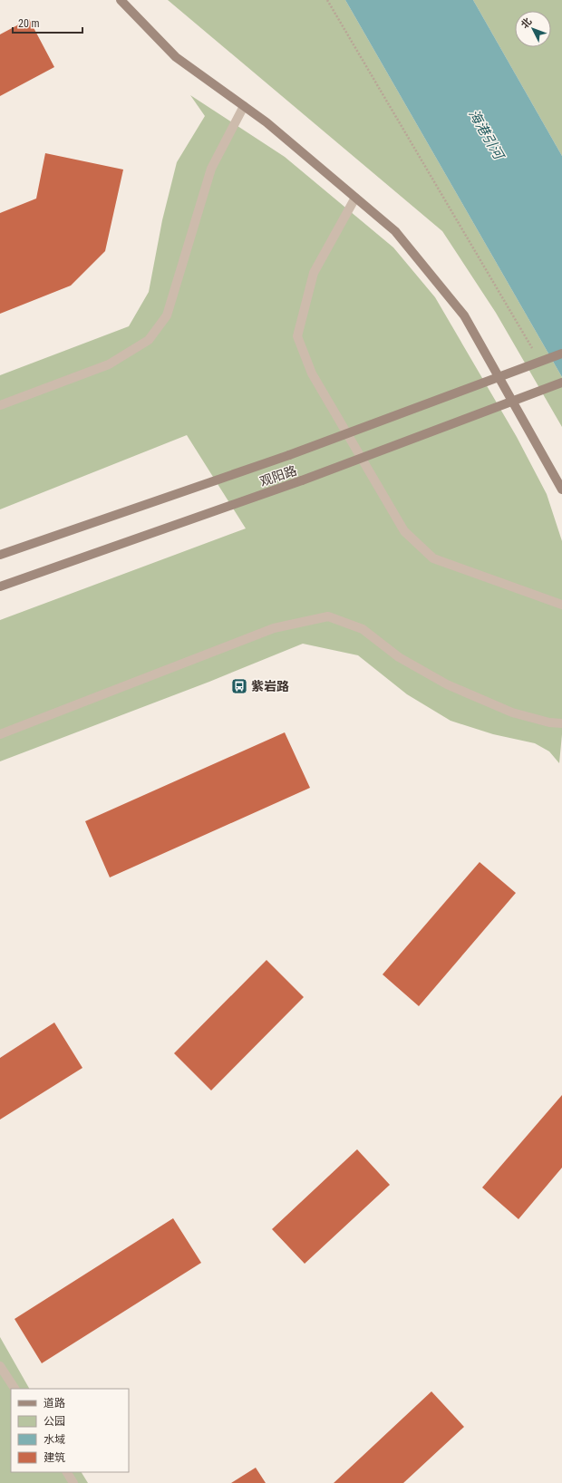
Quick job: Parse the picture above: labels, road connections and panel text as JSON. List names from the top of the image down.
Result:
{
  "streets": {
    "street": ["观阳路"]
  },
  "water": ["海港引河"],
  "places": {
    "bus stop": ["紫岩路"]
  },
  "legend": [
    "道路",
    "公园",
    "水域",
    "建筑"
  ],
  "scale_bar": "20 m",
  "north": "top left"
}
